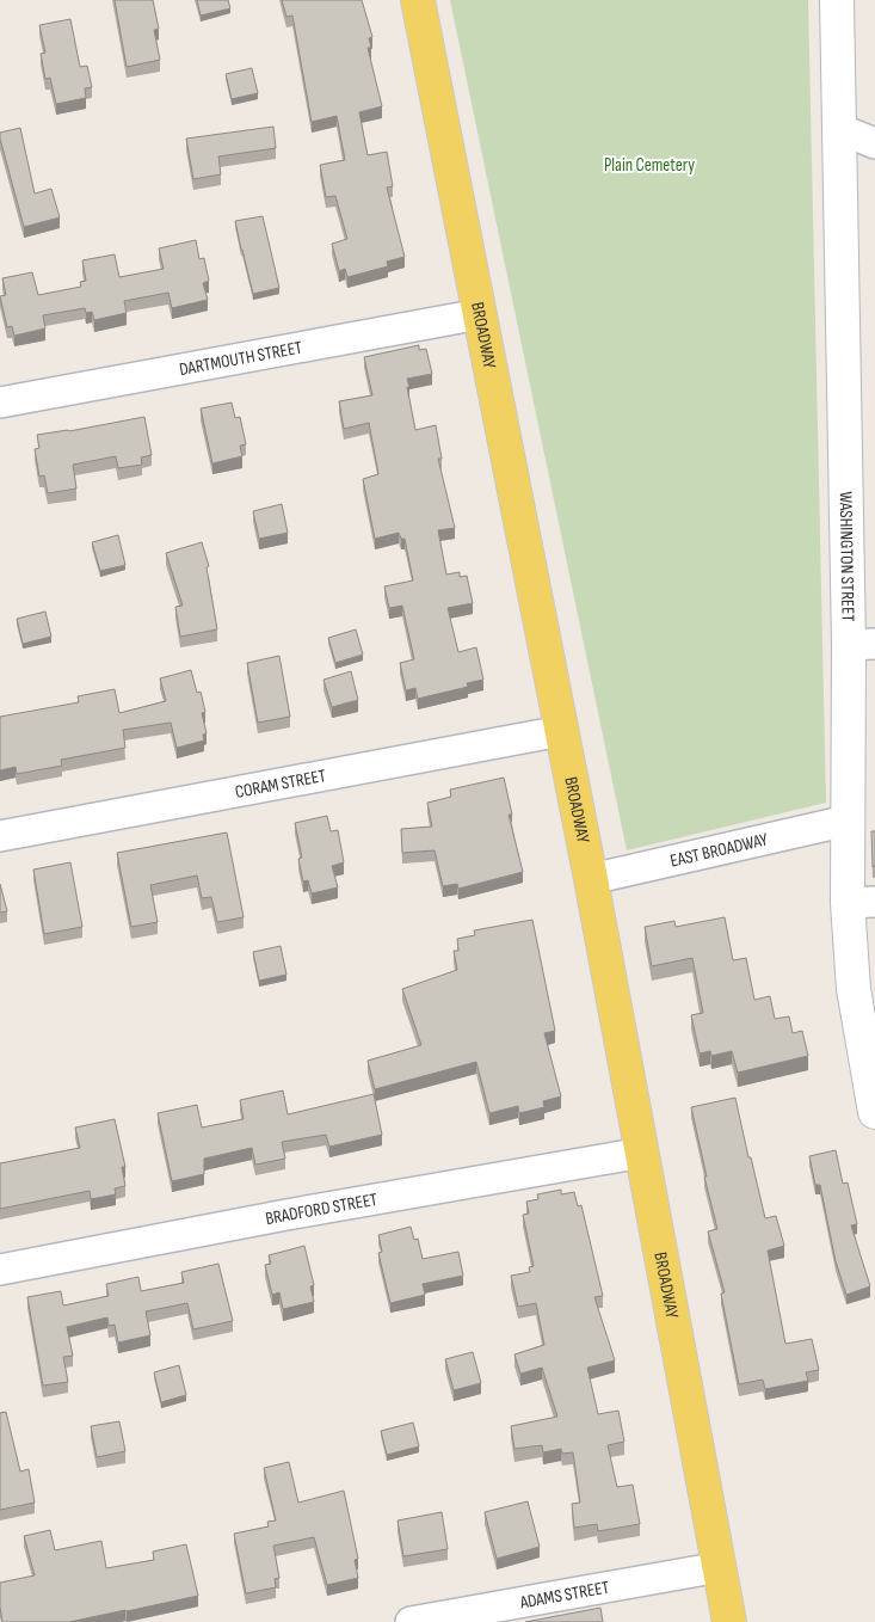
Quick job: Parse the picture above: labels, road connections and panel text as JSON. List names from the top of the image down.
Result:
{
  "streets": {
    "main road": ["BROADWAY"],
    "street": [
      "DARTMOUTH STREET",
      "WASHINGTON STREET",
      "CORAM STREET",
      "EAST BROADWAY",
      "BRADFORD STREET",
      "ADAMS STREET"
    ]
  },
  "crossings": [
    ["BROADWAY", "DARTMOUTH STREET"],
    ["BROADWAY", "CORAM STREET"],
    ["BROADWAY", "EAST BROADWAY"],
    ["BROADWAY", "BRADFORD STREET"],
    ["BROADWAY", "ADAMS STREET"],
    ["WASHINGTON STREET", "EAST BROADWAY"]
  ],
  "parks": ["Plain Cemetery"]
}
